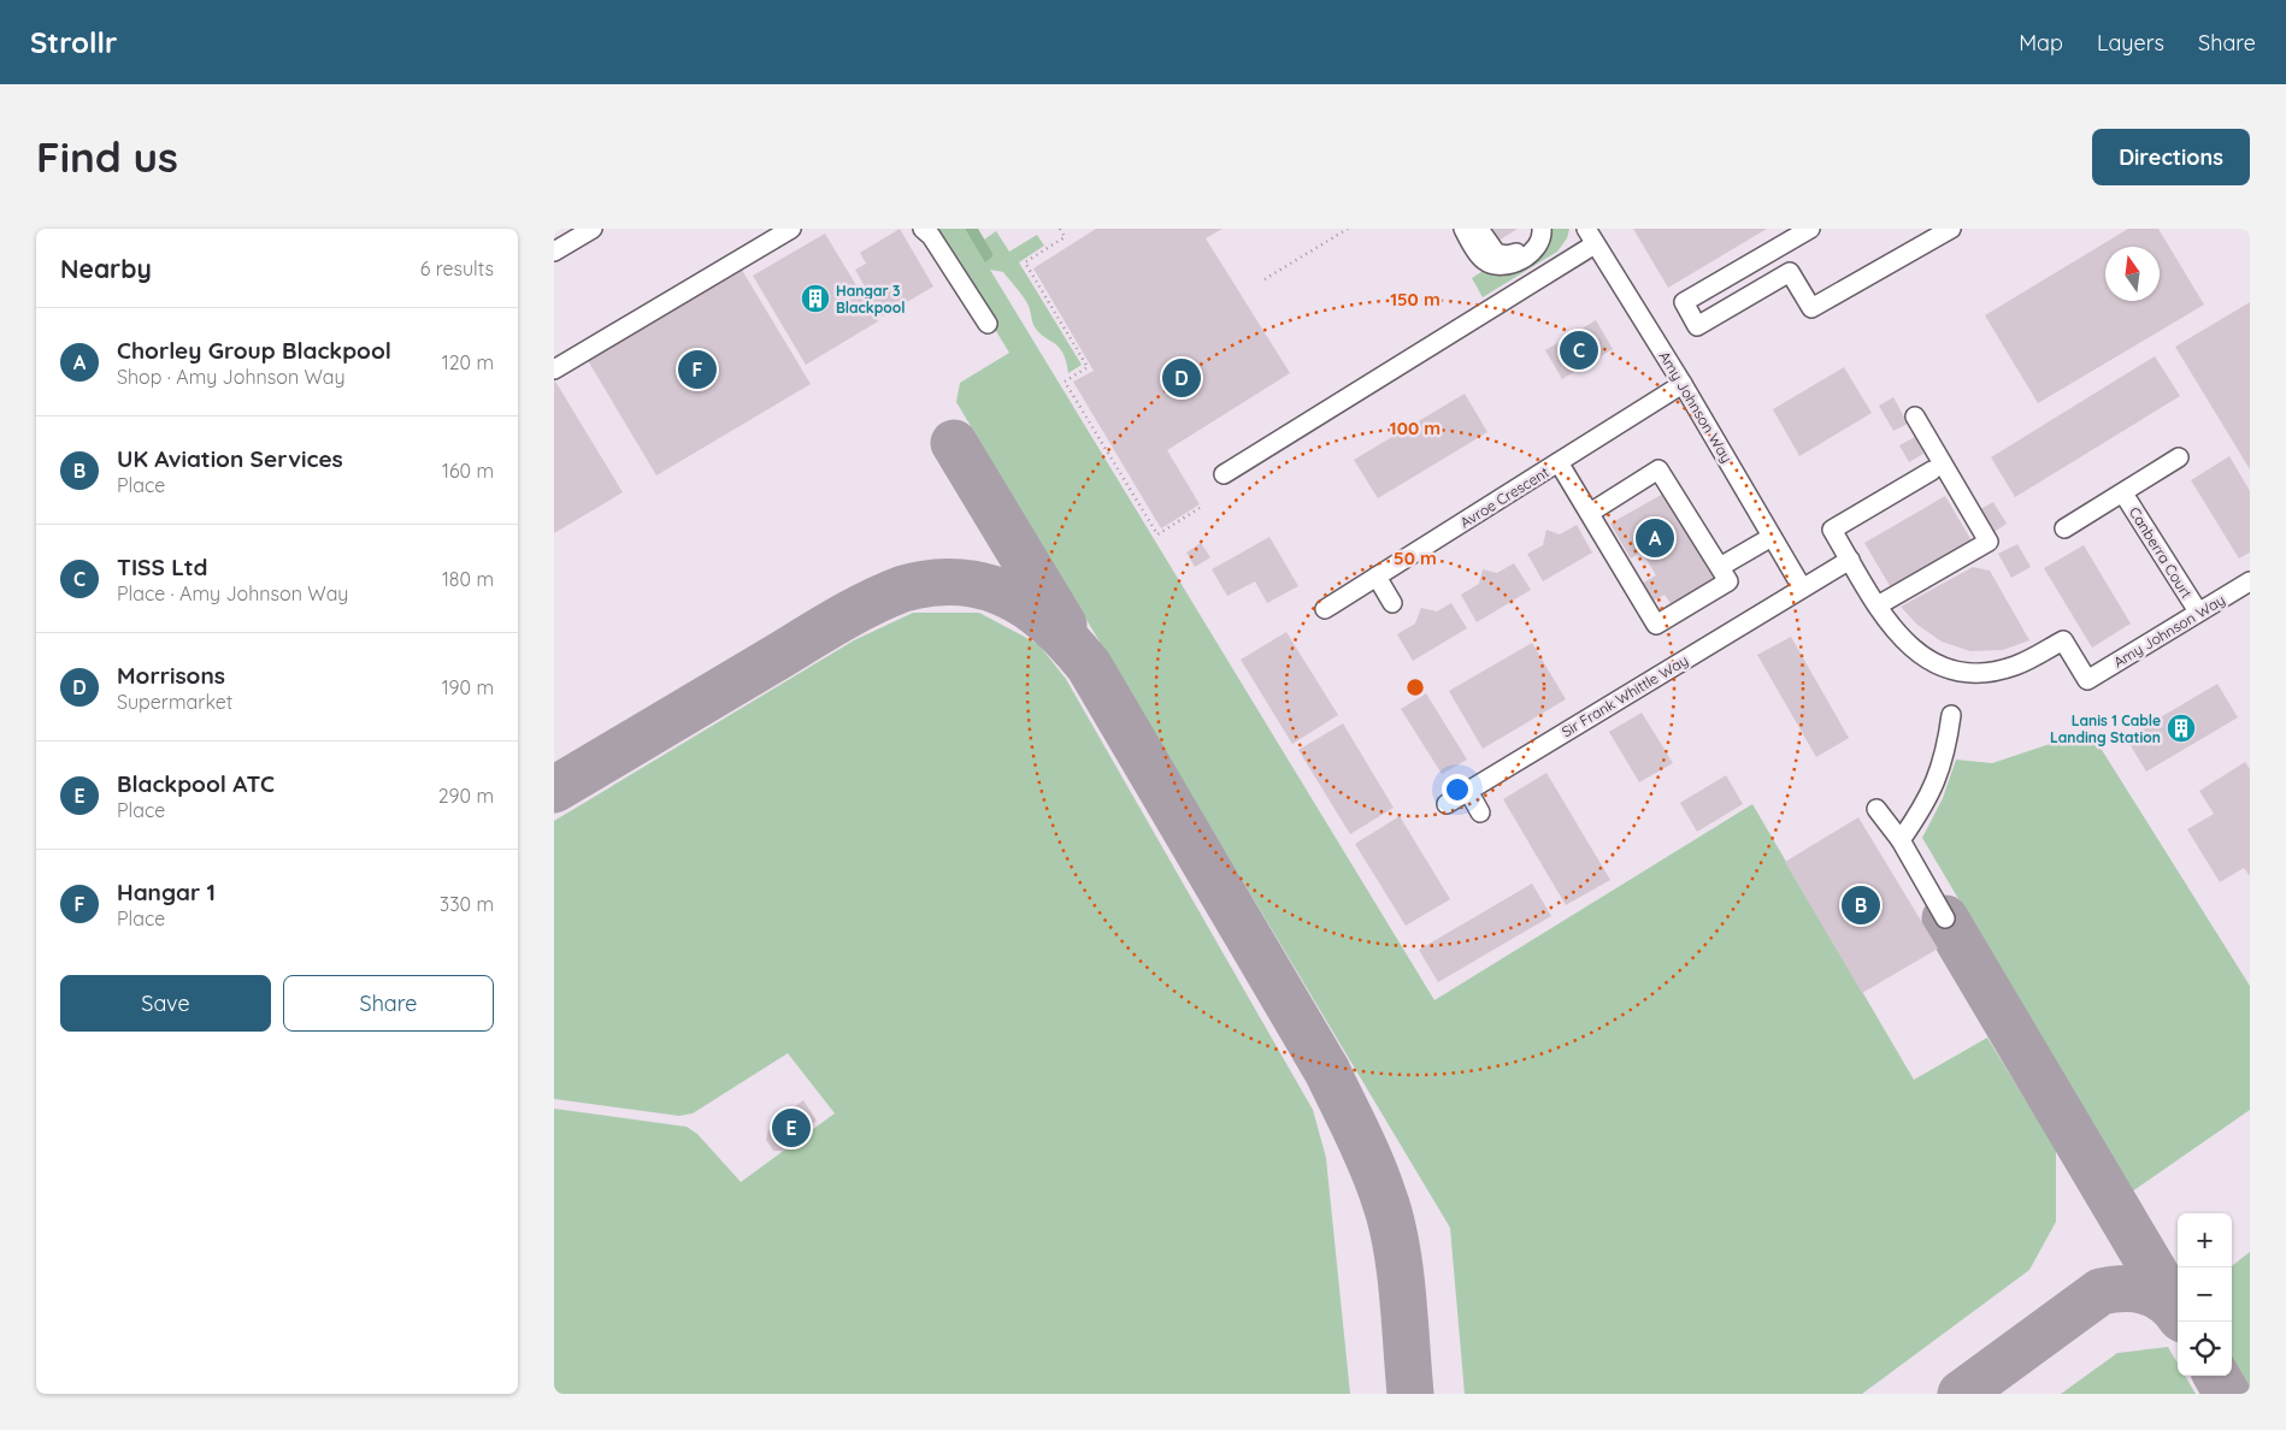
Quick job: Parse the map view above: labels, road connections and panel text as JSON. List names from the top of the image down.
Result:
{
  "streets": {
    "street": [
      "Amy Johnson Way",
      "Avroe Crescent",
      "Canberra Court",
      "Sir Frank Whittle Way"
    ]
  },
  "crossings": [
    ["Amy Johnson Way", "Avroe Crescent"],
    ["Amy Johnson Way", "Canberra Court"],
    ["Amy Johnson Way", "Sir Frank Whittle Way"]
  ],
  "places": {
    "building": ["Hangar 3 Blackpool", "Lanis 1 Cable Landing Station"]
  },
  "north": "top",
  "page": {
    "header": "Strollr",
    "nav": ["Map", "Layers", "Share"],
    "buttons": [
      "Directions",
      ["Save", "Share"]
    ],
    "title": "Find us",
    "heading": ["Nearby", "6 results"],
    "list": [
      {
        "mark": "A",
        "name": "Chorley Group Blackpool",
        "note": "Shop · Amy Johnson Way",
        "value": "120 m"
      },
      {
        "mark": "B",
        "name": "UK Aviation Services",
        "note": "Place",
        "value": "160 m"
      },
      {
        "mark": "C",
        "name": "TISS Ltd",
        "note": "Place · Amy Johnson Way",
        "value": "180 m"
      },
      {
        "mark": "D",
        "name": "Morrisons",
        "note": "Supermarket",
        "value": "190 m"
      },
      {
        "mark": "E",
        "name": "Blackpool ATC",
        "note": "Place",
        "value": "290 m"
      },
      {
        "mark": "F",
        "name": "Hangar 1",
        "note": "Place",
        "value": "330 m"
      }
    ],
    "pins": [
      "C",
      "F",
      "D",
      "A",
      "B",
      "E"
    ],
    "map_buttons": ["+", "−"]
  },
  "rings": ["150 m", "100 m", "50 m"]
}
